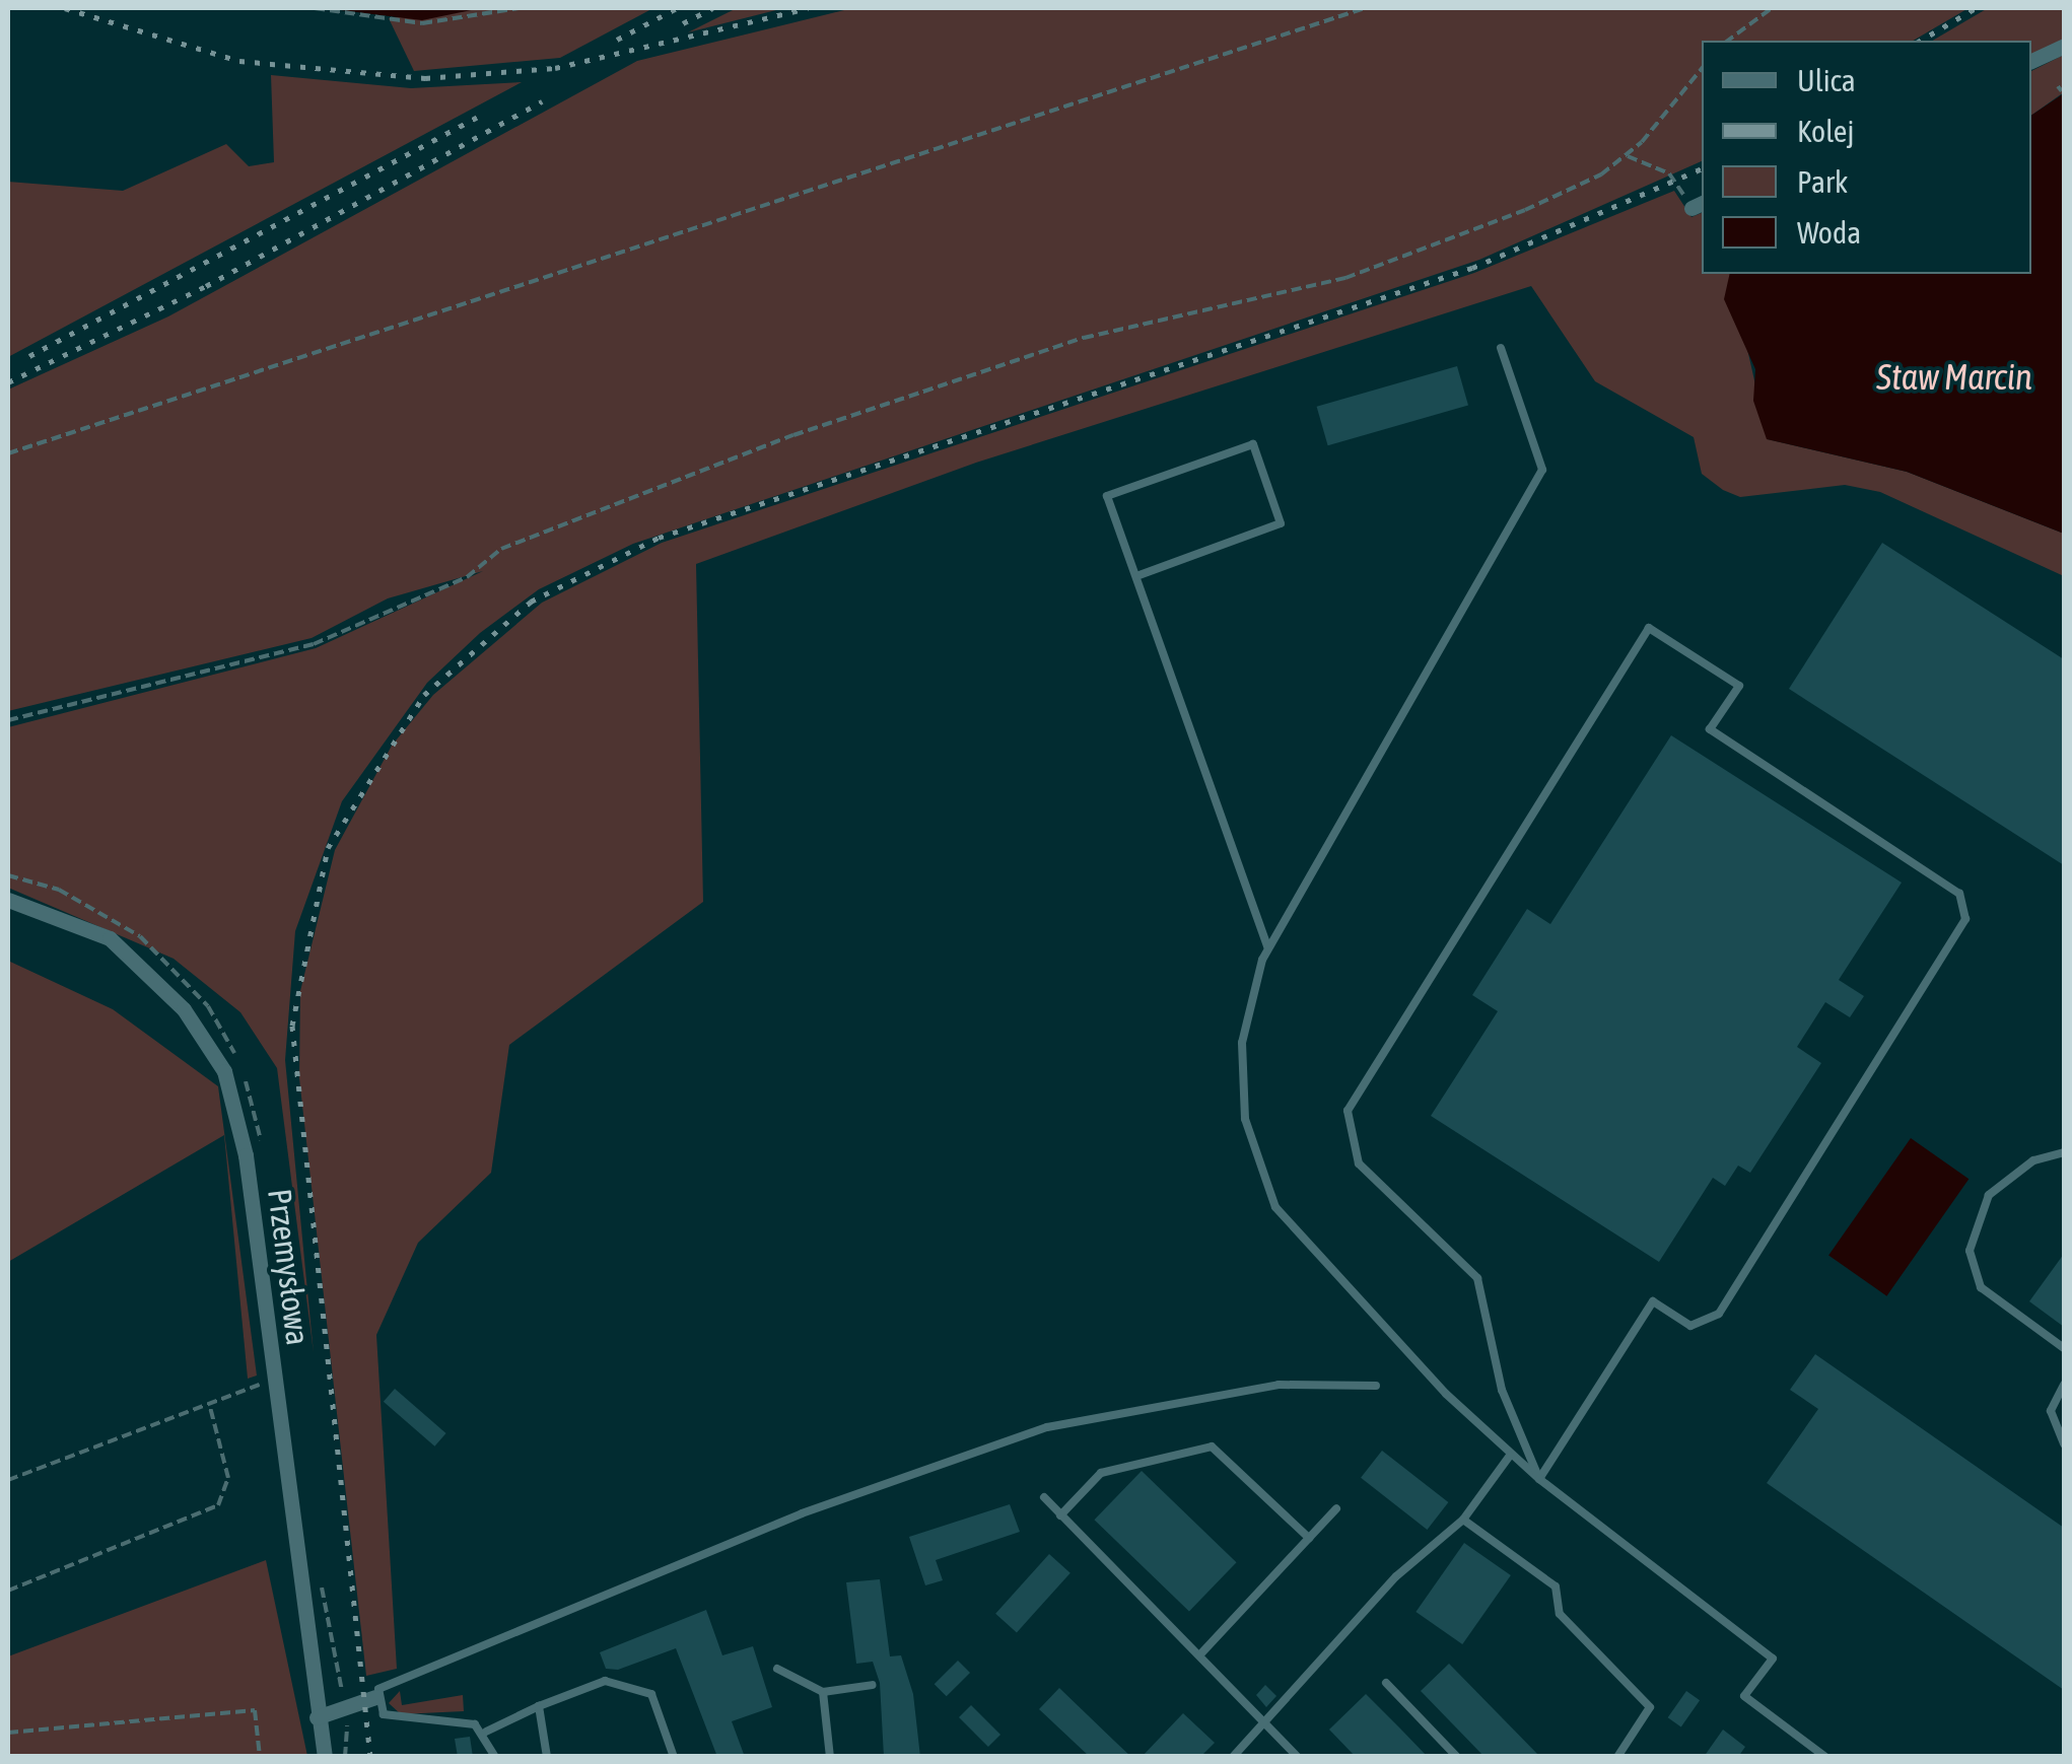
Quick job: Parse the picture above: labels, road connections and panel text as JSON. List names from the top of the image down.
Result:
{
  "streets": {
    "street": ["Przemysłowa"]
  },
  "water": ["Staw Marcin"],
  "legend": [
    "Ulica",
    "Kolej",
    "Park",
    "Woda"
  ]
}
